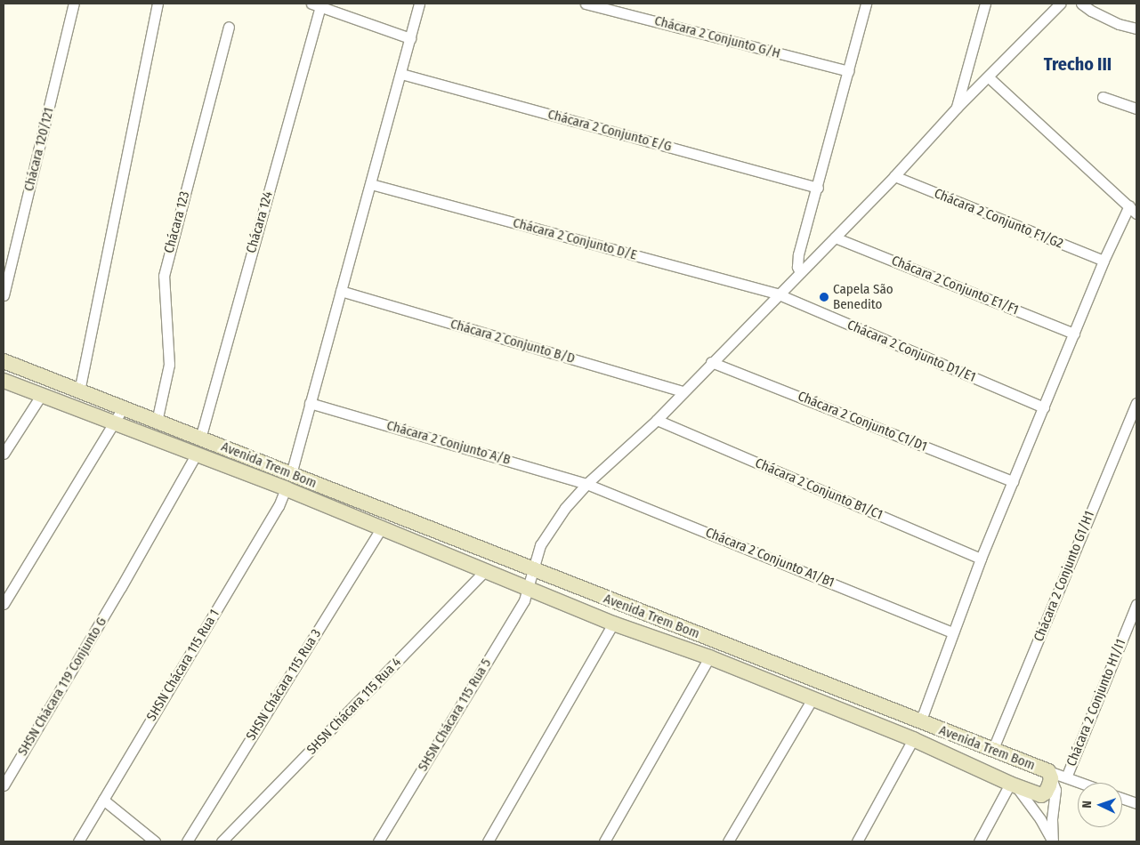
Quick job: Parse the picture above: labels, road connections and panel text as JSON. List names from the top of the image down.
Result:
{
  "streets": {
    "street": [
      "Chácara 2 Conjunto G/H",
      "Chácara 2 Conjunto E/G",
      "Chácara 120/121",
      "Chácara 2 Conjunto F1/G2",
      "Chácara 123",
      "Chácara 124",
      "Chácara 2 Conjunto D/E",
      "Chácara 2 Conjunto E1/F1",
      "Chácara 2 Conjunto B/D",
      "Chácara 2 Conjunto D1/E1",
      "Chácara 2 Conjunto C1/D1",
      "Chácara 2 Conjunto A/B",
      "Avenida Trem Bom",
      "Chácara 2 Conjunto B1/C1",
      "Chácara 2 Conjunto A1/B1",
      "Chácara 2 Conjunto G1/H1",
      "SHSN Chácara 115 Rua 1",
      "SHSN Chácara 115 Rua 3",
      "SHSN Chácara 119 Conjunto G",
      "Chácara 2 Conjunto H1/I1",
      "SHSN Chácara 115 Rua 4",
      "SHSN Chácara 115 Rua 5"
    ]
  },
  "crossings": [
    ["Chácara 123", "Avenida Trem Bom"],
    ["Chácara 124", "Avenida Trem Bom"],
    ["Chácara 2 Conjunto D/E", "Chácara 2 Conjunto D1/E1"],
    ["Chácara 2 Conjunto A/B", "Chácara 2 Conjunto A1/B1"],
    ["Avenida Trem Bom", "Chácara 2 Conjunto G1/H1"],
    ["Avenida Trem Bom", "SHSN Chácara 115 Rua 1"],
    ["Avenida Trem Bom", "SHSN Chácara 115 Rua 3"],
    ["Avenida Trem Bom", "SHSN Chácara 119 Conjunto G"],
    ["Avenida Trem Bom", "SHSN Chácara 115 Rua 4"],
    ["Avenida Trem Bom", "SHSN Chácara 115 Rua 5"]
  ],
  "districts": ["Trecho III"],
  "places": ["Capela São Benedito"],
  "north": "left"
}
